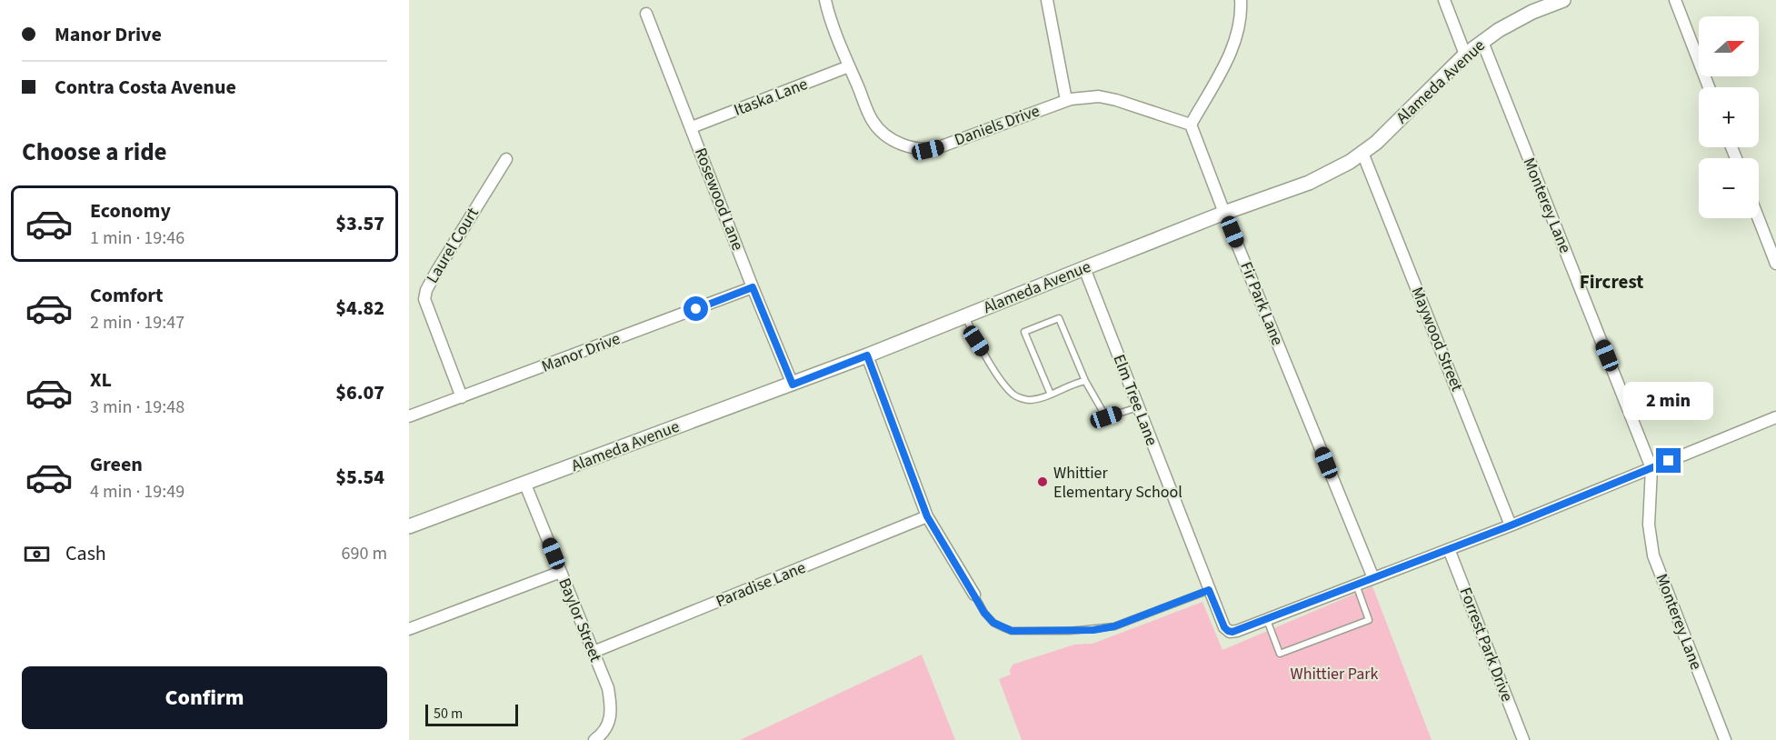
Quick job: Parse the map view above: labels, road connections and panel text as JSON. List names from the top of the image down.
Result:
{
  "streets": {
    "street": [
      "Alameda Avenue",
      "Itaska Lane",
      "Daniels Drive",
      "Rosewood Lane",
      "Monterey Lane",
      "Laurel Court",
      "Fir Park Lane",
      "Maywood Street",
      "Manor Drive",
      "Elm Tree Lane",
      "Paradise Lane",
      "Baylor Street",
      "Forrest Park Drive"
    ]
  },
  "crossings": [
    ["Alameda Avenue", "Rosewood Lane"],
    ["Alameda Avenue", "Monterey Lane"],
    ["Alameda Avenue", "Fir Park Lane"],
    ["Alameda Avenue", "Maywood Street"],
    ["Alameda Avenue", "Elm Tree Lane"],
    ["Alameda Avenue", "Baylor Street"],
    ["Itaska Lane", "Daniels Drive"],
    ["Itaska Lane", "Rosewood Lane"],
    ["Daniels Drive", "Fir Park Lane"],
    ["Rosewood Lane", "Manor Drive"],
    ["Laurel Court", "Manor Drive"],
    ["Paradise Lane", "Baylor Street"]
  ],
  "districts": ["Fircrest"],
  "parks": ["Whittier Park"],
  "places": ["Whittier Elementary School"],
  "scale_bar": "50 m",
  "north": "right",
  "page": {
    "banner": ["Manor Drive", "Contra Costa Avenue"],
    "map_buttons": ["+", "−"],
    "heading": "Choose a ride",
    "list": [
      {
        "name": "Economy",
        "note": "1 min · 19:46",
        "value": "$3.57"
      },
      {
        "name": "Comfort",
        "note": "2 min · 19:47",
        "value": "$4.82"
      },
      {
        "name": "XL",
        "note": "3 min · 19:48",
        "value": "$6.07"
      },
      {
        "name": "Green",
        "note": "4 min · 19:49",
        "value": "$5.54"
      }
    ],
    "bubble": "2 min",
    "pay": ["Cash", "690 m"],
    "buttons": "Confirm",
    "scale": "50 m"
  }
}
